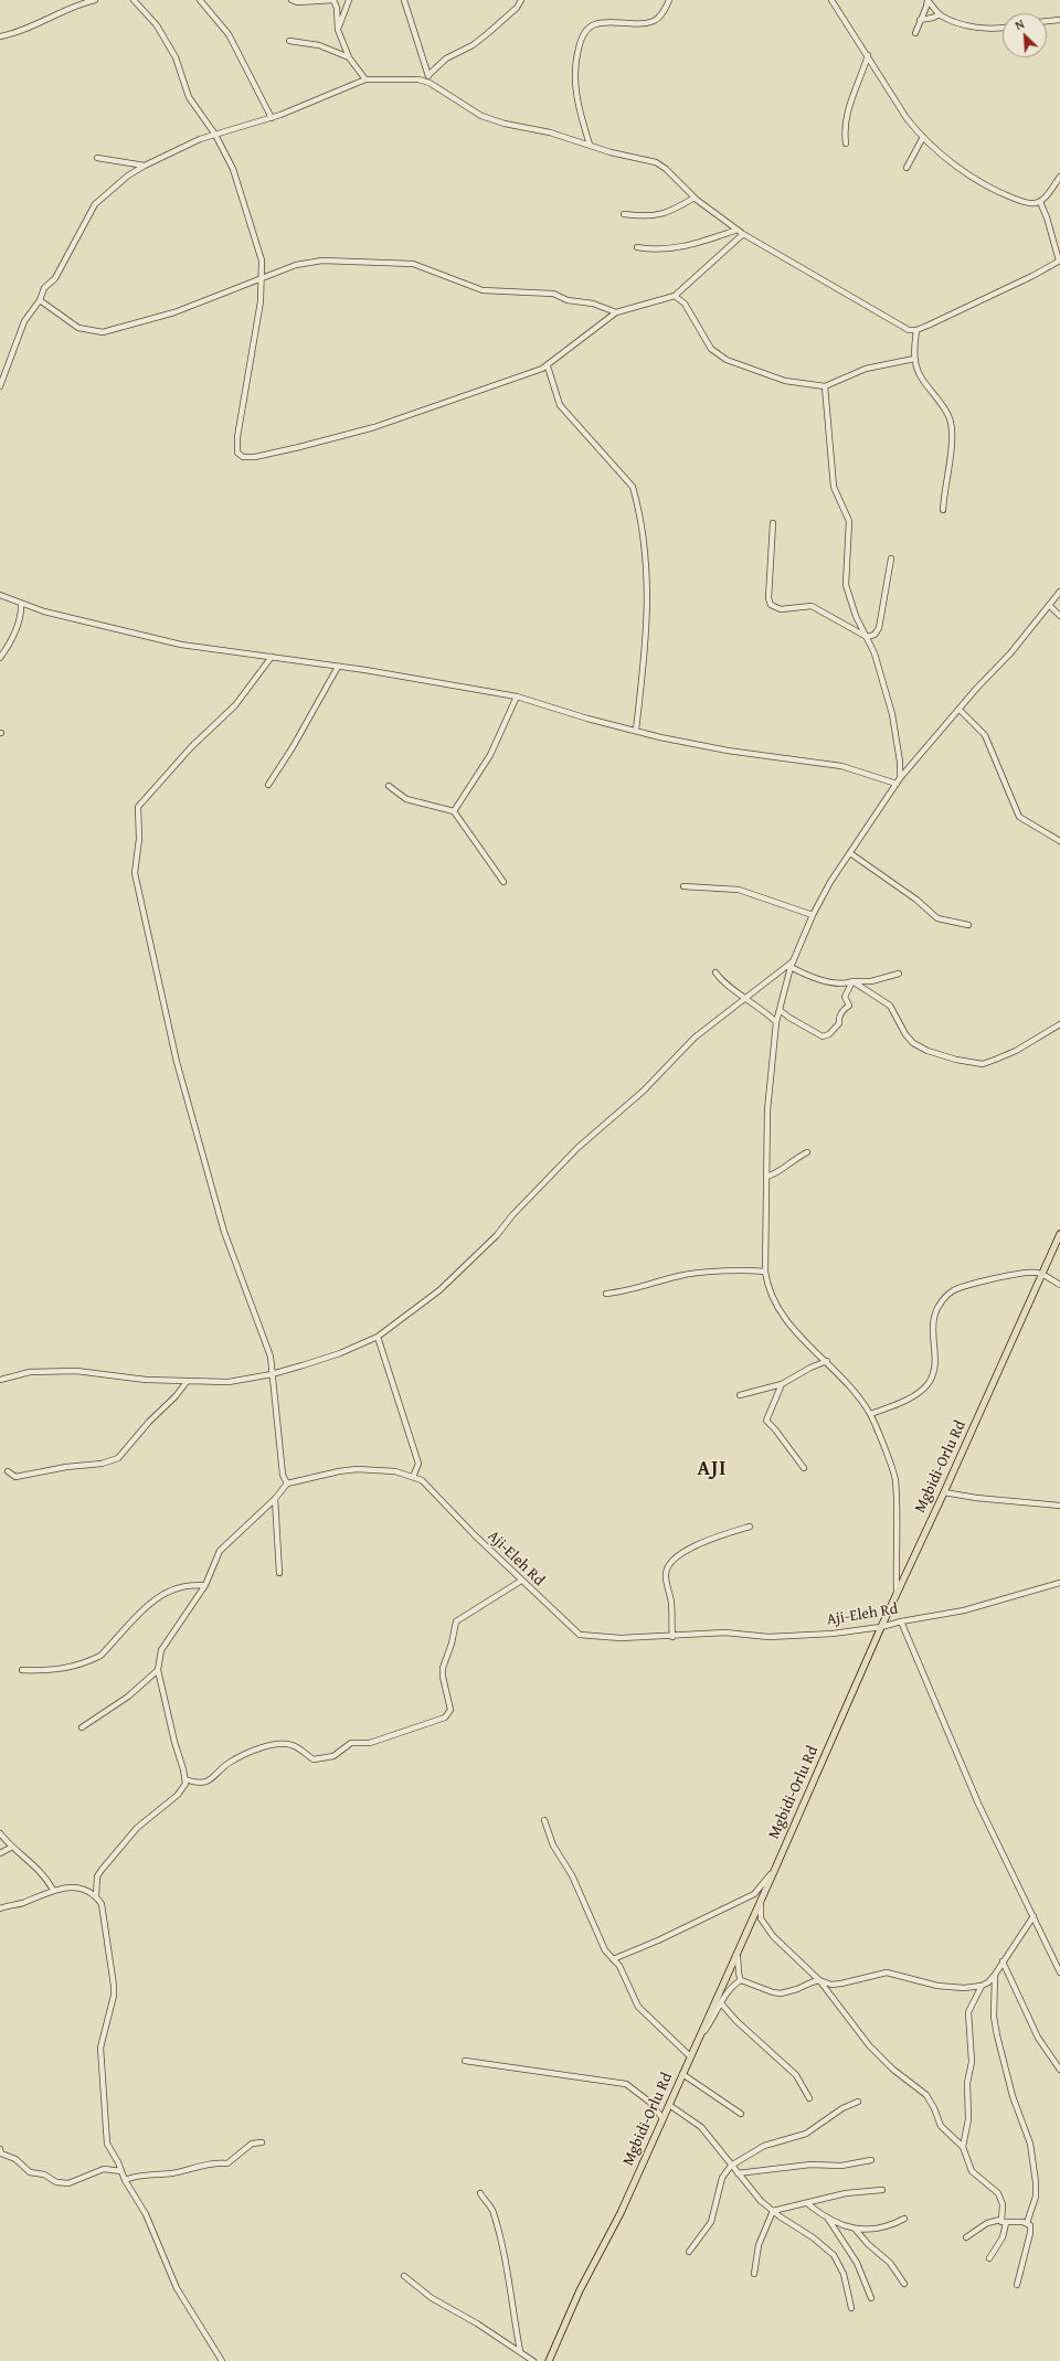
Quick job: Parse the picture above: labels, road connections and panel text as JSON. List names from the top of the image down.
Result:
{
  "streets": {
    "main road": ["Mgbidi-Orlu Rd"],
    "street": ["Aji-Eleh Rd"]
  },
  "crossings": [
    ["Mgbidi-Orlu Rd", "Aji-Eleh Rd"]
  ],
  "districts": ["AJI"],
  "north": "top left"
}
